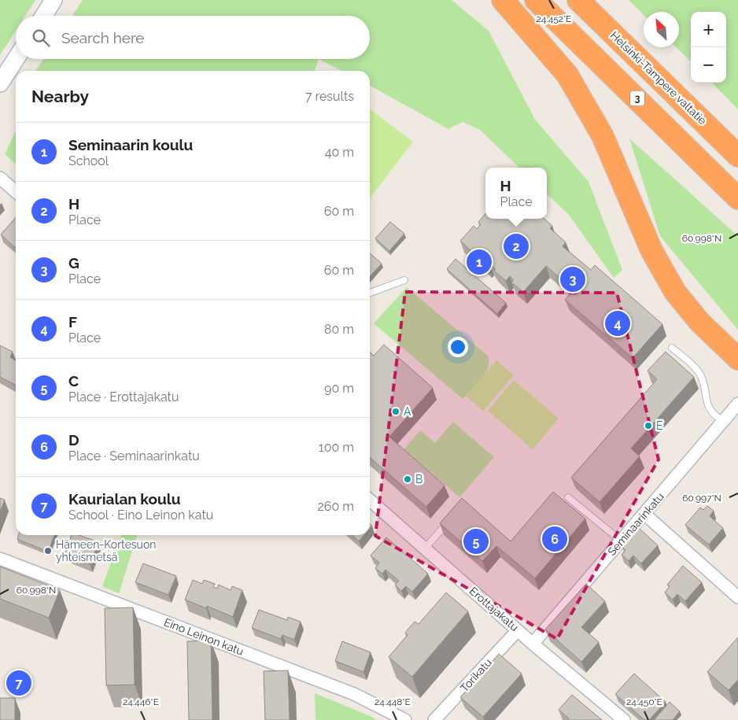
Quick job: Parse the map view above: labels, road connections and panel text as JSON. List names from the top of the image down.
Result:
{
  "streets": {
    "highway": ["Helsinki-Tampere valtatie", "3"],
    "street": [
      "Seminaarinkatu",
      "Erottajakatu",
      "Eino Leinon katu",
      "Torikatu"
    ]
  },
  "crossings": [
    ["Seminaarinkatu", "Erottajakatu"],
    ["Erottajakatu", "Torikatu"]
  ],
  "places": [
    "A",
    "E",
    "B",
    "Hämeen-Kortesuon yhteismetsä"
  ],
  "north": "top left",
  "page": {
    "map_buttons": ["+", "−"],
    "search": "Search here",
    "heading": ["Nearby", "7 results"],
    "list": [
      {
        "mark": "1",
        "name": "Seminaarin koulu",
        "note": "School",
        "value": "40 m"
      },
      {
        "mark": "2",
        "name": "H",
        "note": "Place",
        "value": "60 m"
      },
      {
        "mark": "3",
        "name": "G",
        "note": "Place",
        "value": "60 m"
      },
      {
        "mark": "4",
        "name": "F",
        "note": "Place",
        "value": "80 m"
      },
      {
        "mark": "5",
        "name": "C",
        "note": "Place · Erottajakatu",
        "value": "90 m"
      },
      {
        "mark": "6",
        "name": "D",
        "note": "Place · Seminaarinkatu",
        "value": "100 m"
      },
      {
        "mark": "7",
        "name": "Kaurialan koulu",
        "note": "School · Eino Leinon katu",
        "value": "260 m"
      }
    ],
    "popup": ["H", "Place"],
    "pins": [
      "2",
      "1",
      "3",
      "4",
      "6",
      "5",
      "7"
    ]
  },
  "coordinates": [
    "24.452°E",
    "60.998°N",
    "60.997°N",
    "24.446°E",
    "24.448°E",
    "24.450°E"
  ]
}
